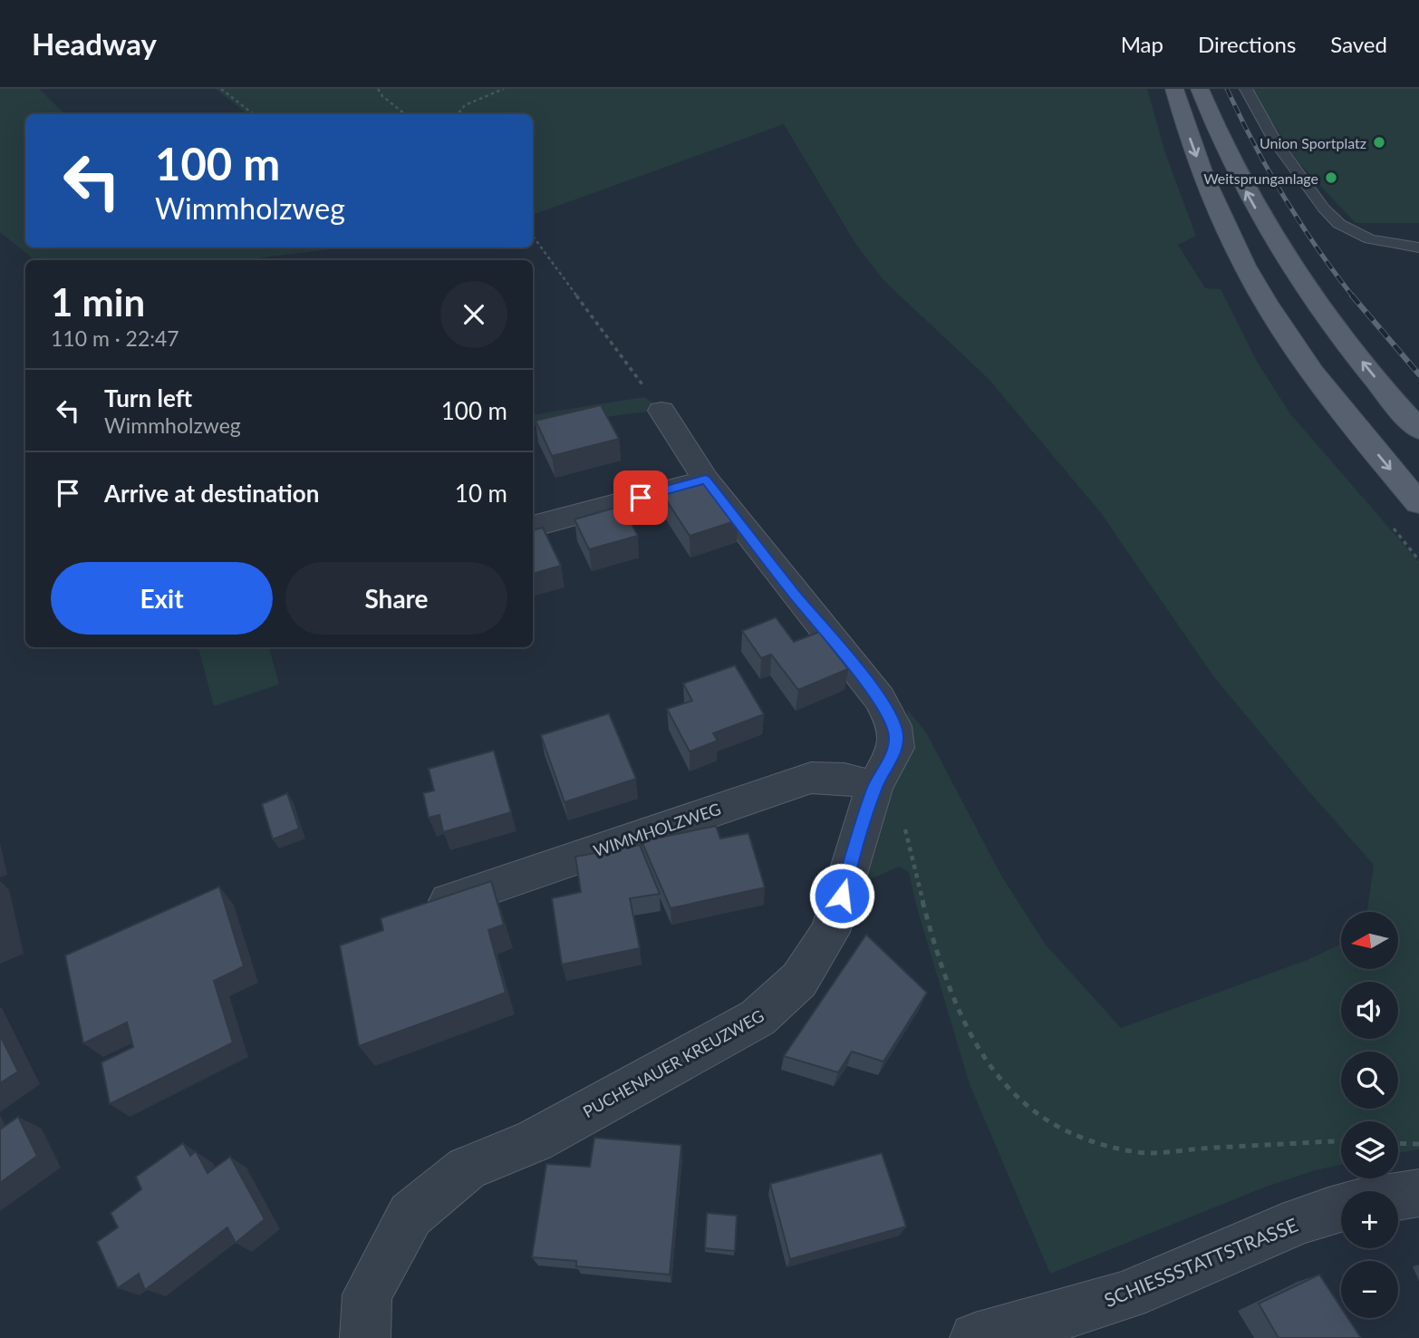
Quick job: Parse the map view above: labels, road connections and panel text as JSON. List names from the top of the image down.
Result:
{
  "streets": {
    "street": ["WIMMHOLZWEG", "PUCHENAUER KREUZWEG", "SCHIESSSTATTSTRASSE"]
  },
  "crossings": [
    ["WIMMHOLZWEG", "PUCHENAUER KREUZWEG"]
  ],
  "places": ["Union Sportplatz", "Weitsprunganlage"],
  "north": "left",
  "page": {
    "header": "Headway",
    "nav": ["Map", "Directions", "Saved"],
    "turn": ["100 m", "Wimmholzweg"],
    "heading": ["1 min", "110 m · 22:47"],
    "list": [
      {
        "name": "Turn left",
        "note": "Wimmholzweg",
        "value": "100 m"
      },
      {
        "name": "Arrive at destination",
        "value": "10 m"
      }
    ],
    "buttons": ["Exit", "Share"],
    "map_buttons": ["+", "−"]
  }
}
